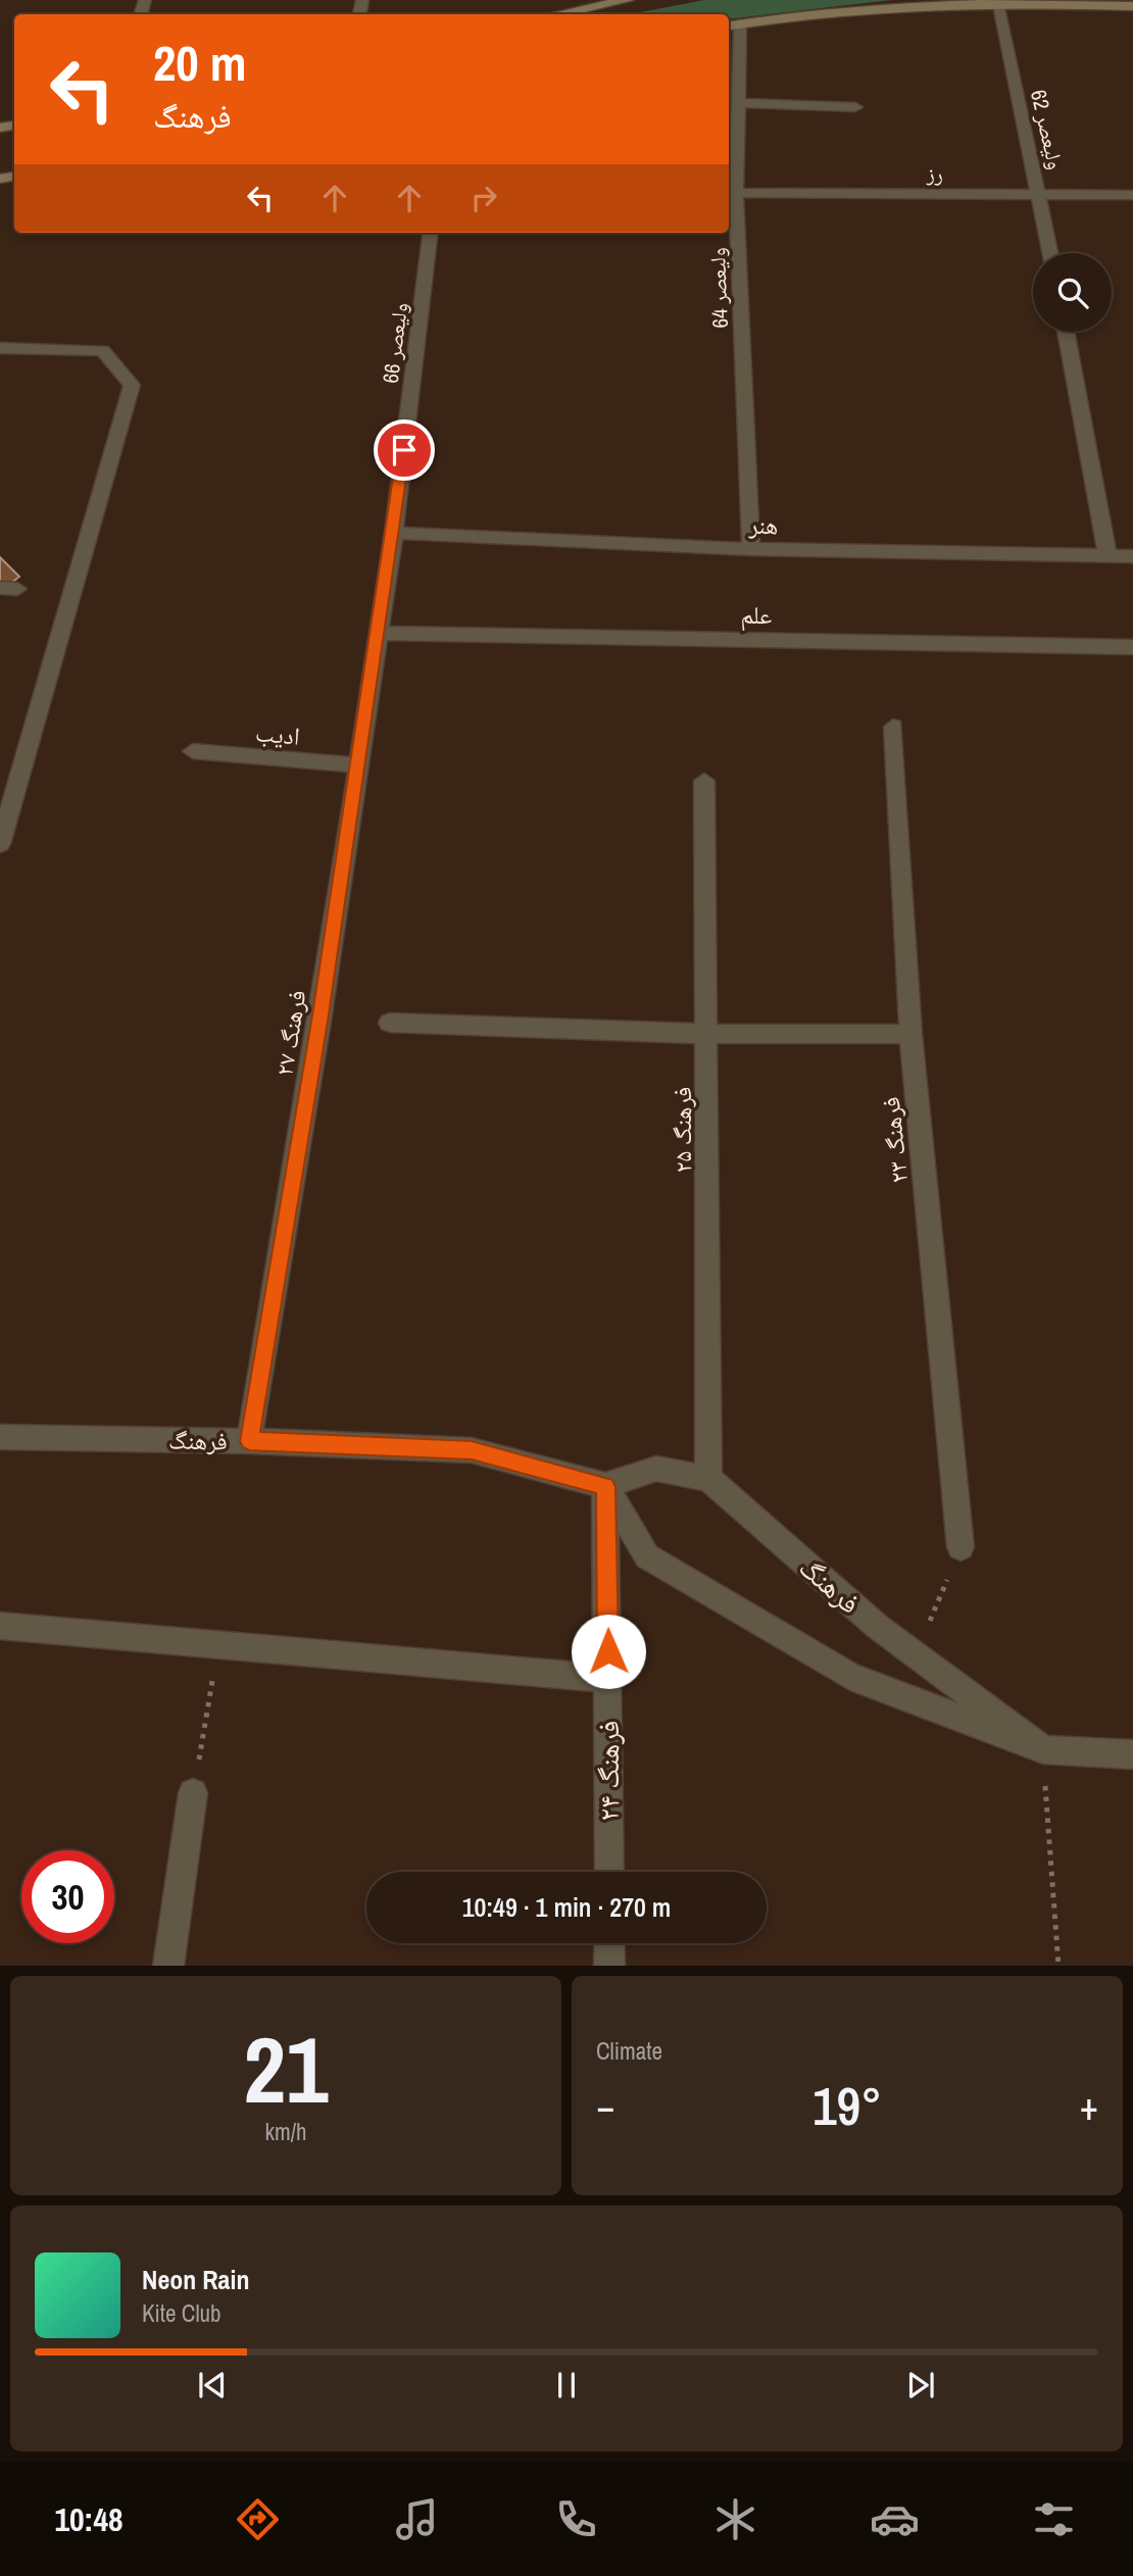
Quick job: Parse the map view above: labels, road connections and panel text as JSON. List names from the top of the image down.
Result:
{
  "streets": {
    "street": [
      "ولیعصر 62",
      "رز",
      "ولیعصر 64",
      "ولیعصر 66",
      "هنر",
      "علم",
      "ادیب",
      "فرهنگ ۲۷",
      "فرهنگ ۲۵",
      "فرهنگ ۲۳",
      "فرهنگ",
      "فرهنگ ۲۴"
    ]
  },
  "crossings": [
    ["ولیعصر 62", "رز"],
    ["رز", "ولیعصر 64"],
    ["ولیعصر 64", "هنر"],
    ["ولیعصر 66", "هنر"],
    ["ولیعصر 66", "علم"],
    ["ولیعصر 66", "فرهنگ ۲۷"],
    ["علم", "فرهنگ ۲۷"],
    ["ادیب", "فرهنگ ۲۷"],
    ["فرهنگ ۲۷", "فرهنگ"],
    ["فرهنگ ۲۵", "فرهنگ"],
    ["فرهنگ", "فرهنگ ۲۴"]
  ],
  "page": {
    "turn": ["20 m", "فرهنگ"],
    "limit": "30",
    "trip": "10:49 · 1 min · 270 m",
    "tile": [
      ["21", "km/h"],
      "Climate"
    ],
    "heat": ["−", "19°", "+"],
    "song": ["Neon Rain", "Kite Club"],
    "tabs": "10:48"
  }
}
